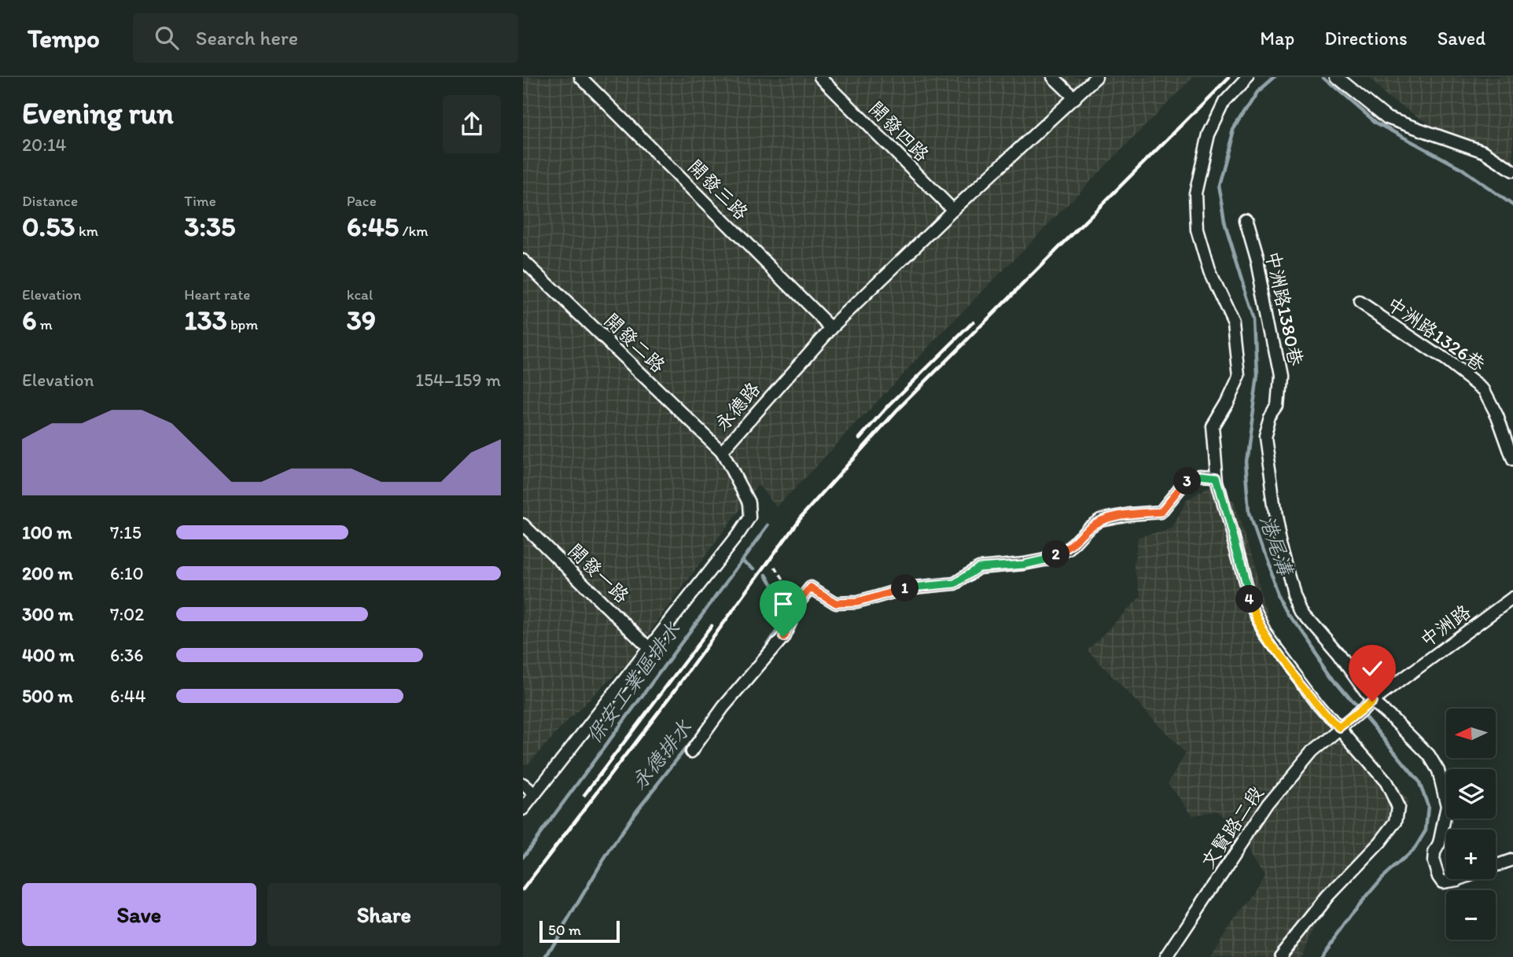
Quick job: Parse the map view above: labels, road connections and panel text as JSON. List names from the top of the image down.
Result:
{
  "streets": {
    "street": [
      "開發四路",
      "開發三路",
      "中洲路1380巷",
      "中洲路1326巷",
      "開發二路",
      "永德路",
      "開發一路",
      "中洲路",
      "文賢路二段"
    ]
  },
  "crossings": [
    ["開發四路", "永德路"],
    ["開發三路", "永德路"],
    ["中洲路1380巷", "中洲路"],
    ["開發二路", "永德路"],
    ["永德路", "開發一路"],
    ["中洲路", "文賢路二段"]
  ],
  "water": ["港尾溝", "保安工業區排水", "永德排水"],
  "scale_bar": "50 m",
  "north": "left",
  "page": {
    "header": "Tempo",
    "search": "Search here",
    "nav": ["Map", "Directions", "Saved"],
    "heading": ["Evening run", "20:14"],
    "stats": [
      ["Distance", "0.53 km"],
      ["Time", "3:35"],
      ["Pace", "6:45 /km"],
      ["Elevation", "6 m"],
      ["Heart rate", "133 bpm"],
      ["kcal", "39"]
    ],
    "chart": ["Elevation", "154–159 m"],
    "pins": [
      "3",
      "2",
      "1",
      "4"
    ],
    "list": [
      {
        "name": "100 m",
        "note": "7:15"
      },
      {
        "name": "200 m",
        "note": "6:10"
      },
      {
        "name": "300 m",
        "note": "7:02"
      },
      {
        "name": "400 m",
        "note": "6:36"
      },
      {
        "name": "500 m",
        "note": "6:44"
      }
    ],
    "map_buttons": ["+", "−"],
    "buttons": ["Save", "Share"],
    "scale": "50 m"
  }
}
